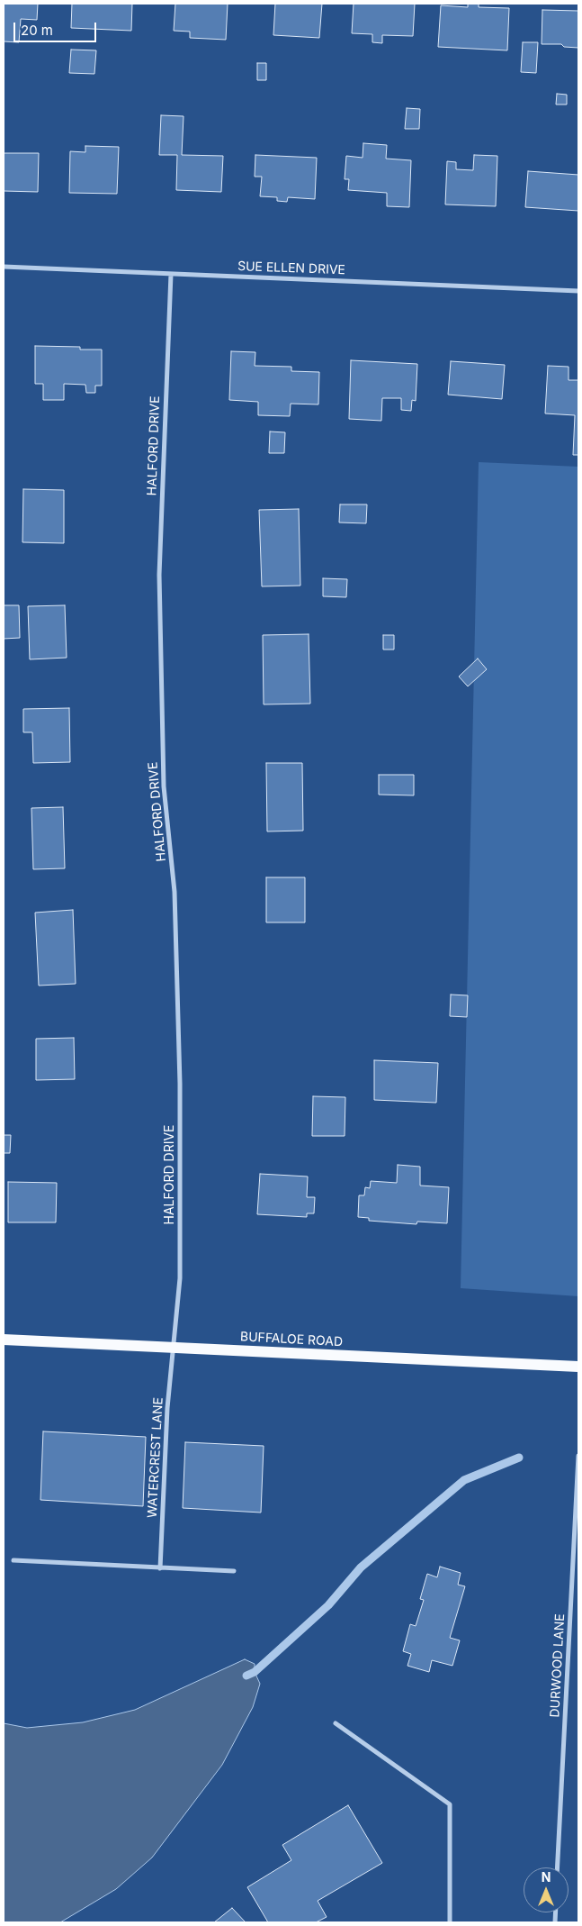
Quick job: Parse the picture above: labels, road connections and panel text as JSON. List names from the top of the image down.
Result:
{
  "streets": {
    "main road": ["BUFFALOE ROAD"],
    "street": [
      "SUE ELLEN DRIVE",
      "HALFORD DRIVE",
      "WATERCREST LANE",
      "DURWOOD LANE"
    ]
  },
  "crossings": [
    ["SUE ELLEN DRIVE", "HALFORD DRIVE"],
    ["HALFORD DRIVE", "BUFFALOE ROAD"],
    ["HALFORD DRIVE", "WATERCREST LANE"],
    ["BUFFALOE ROAD", "WATERCREST LANE"]
  ],
  "scale_bar": "20 m",
  "north": "top"
}
